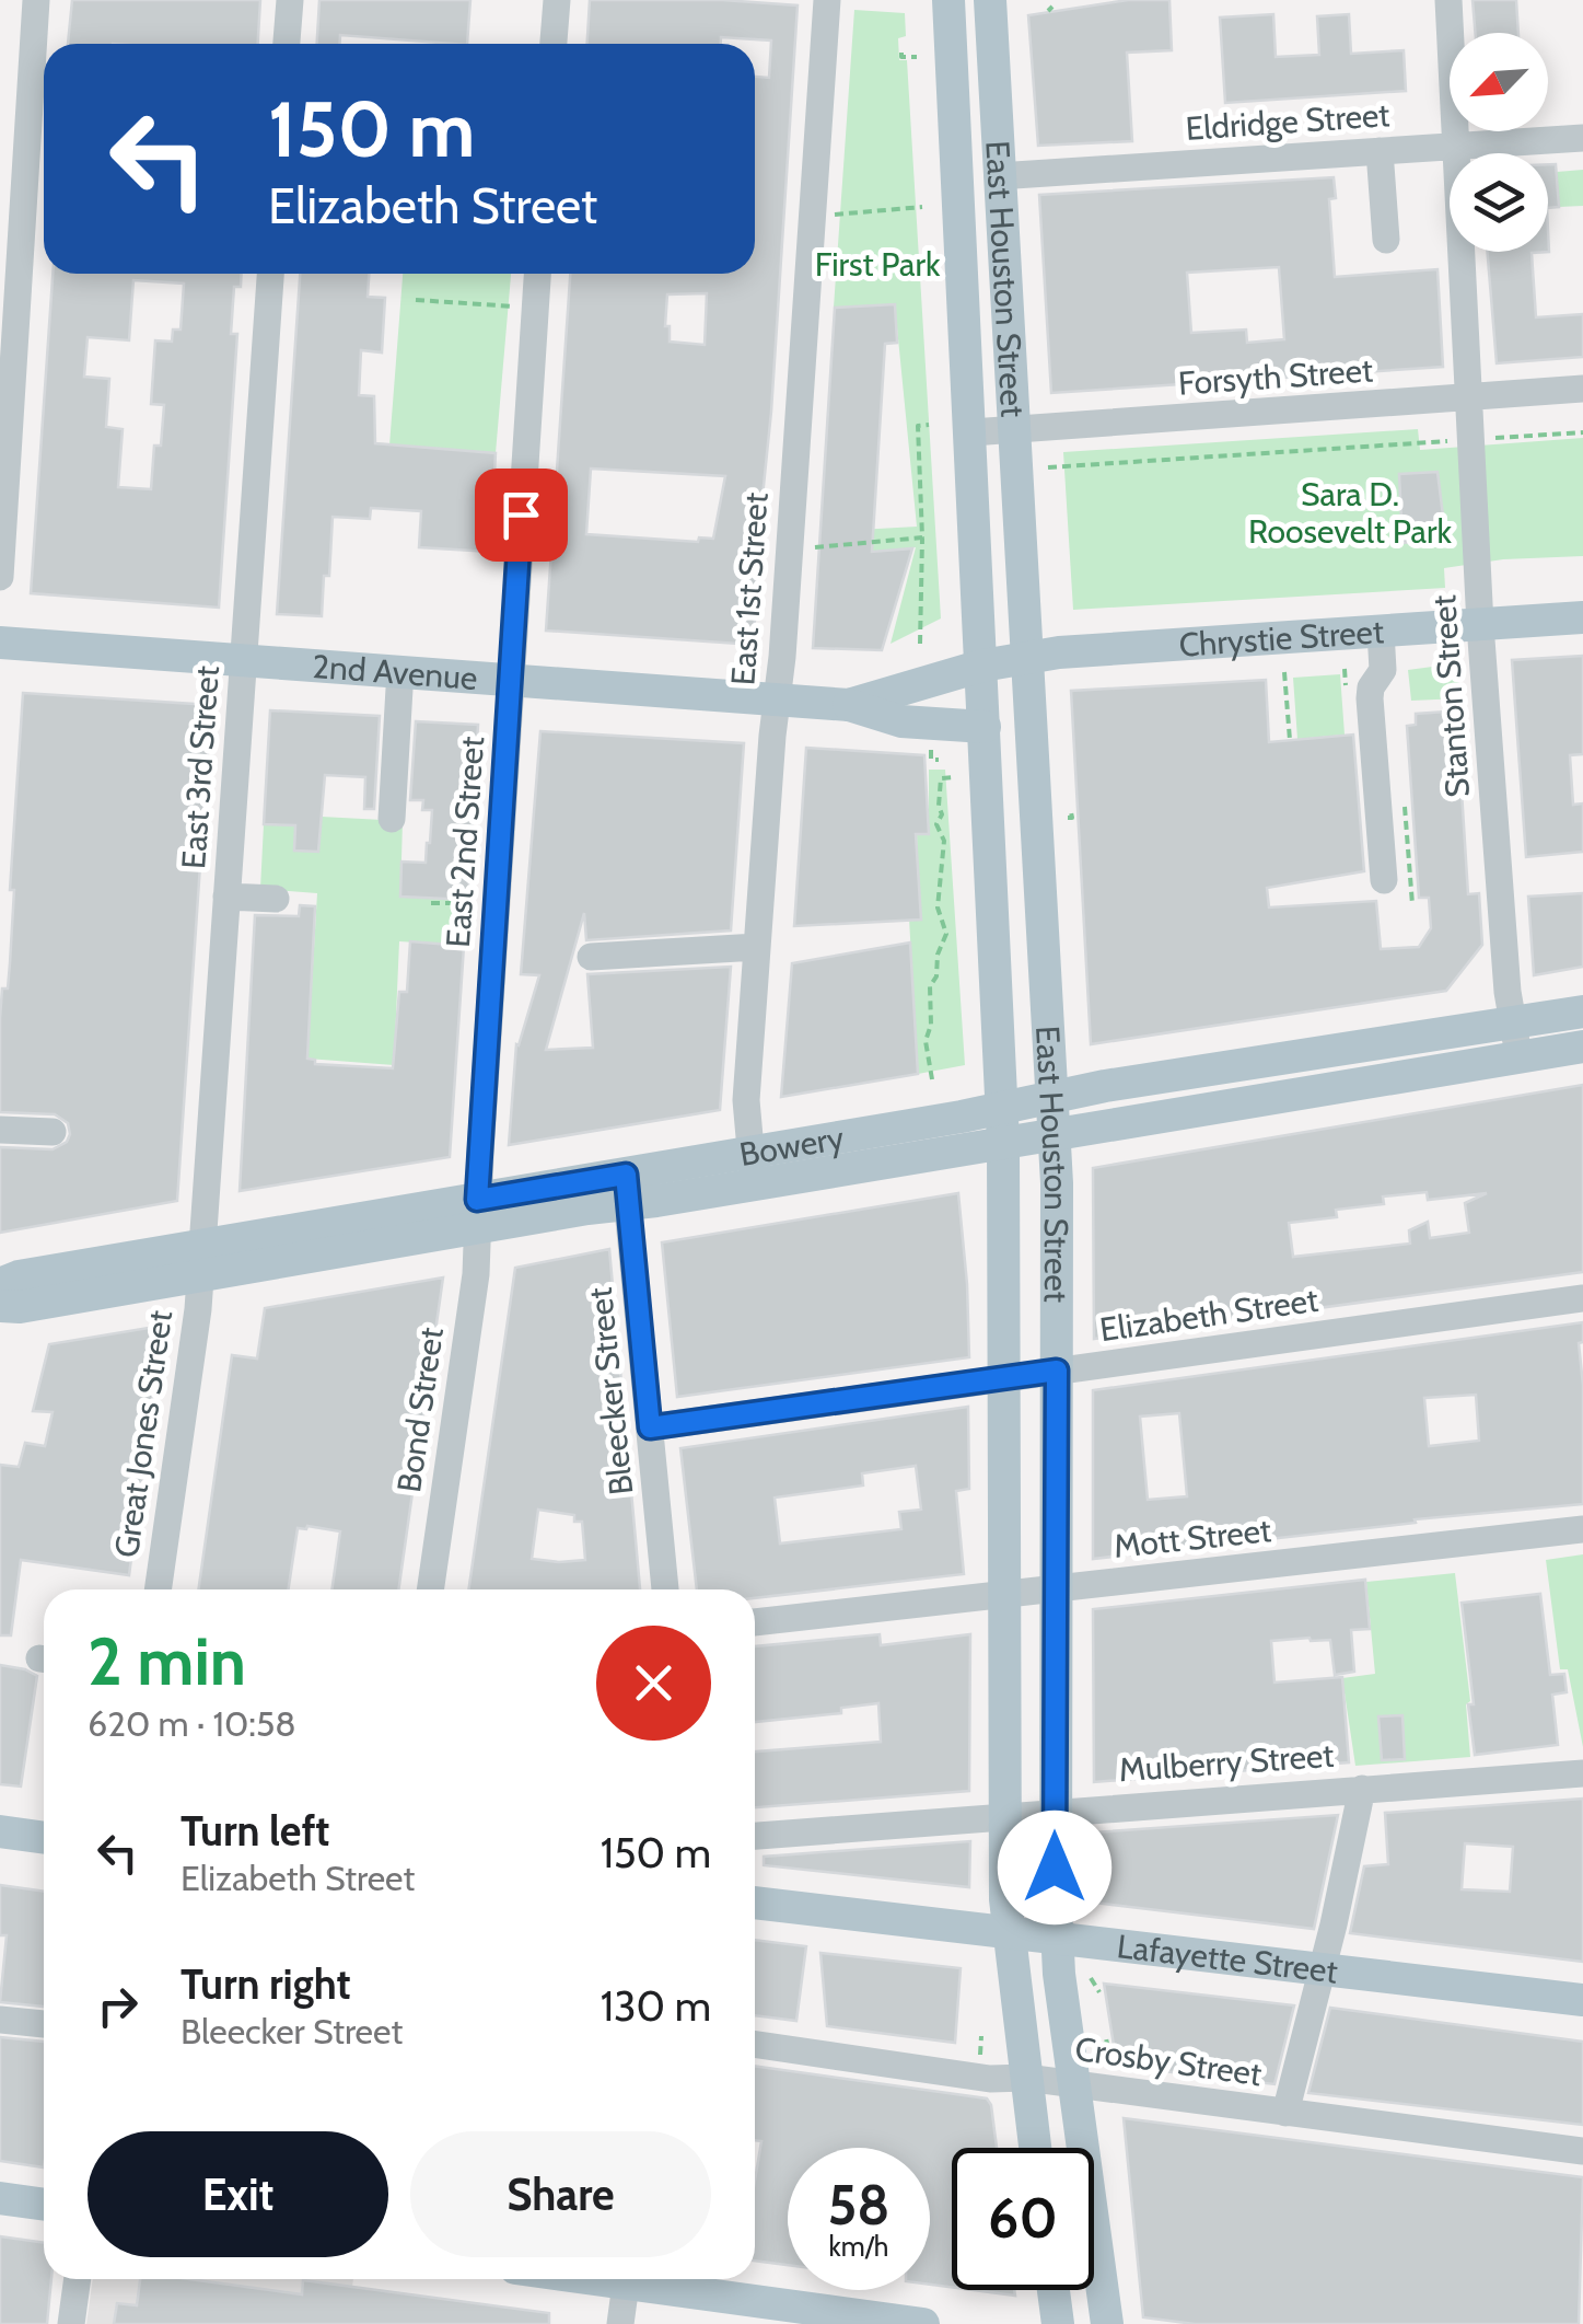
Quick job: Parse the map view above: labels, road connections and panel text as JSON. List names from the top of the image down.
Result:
{
  "streets": {
    "main road": [
      "East Houston Street",
      "Chrystie Street",
      "2nd Avenue",
      "Bowery",
      "Lafayette Street"
    ],
    "street": [
      "Eldridge Street",
      "Forsyth Street",
      "East 1st Street",
      "Stanton Street",
      "East 3rd Street",
      "East 2nd Street",
      "Elizabeth Street",
      "Bleecker Street",
      "Bond Street",
      "Great Jones Street",
      "Mott Street",
      "Mulberry Street",
      "Crosby Street"
    ]
  },
  "crossings": [
    ["Eldridge Street", "East Houston Street"],
    ["Eldridge Street", "Stanton Street"],
    ["East Houston Street", "Forsyth Street"],
    ["East Houston Street", "Chrystie Street"],
    ["East Houston Street", "2nd Avenue"],
    ["East Houston Street", "Bowery"],
    ["East Houston Street", "Elizabeth Street"],
    ["East Houston Street", "Mott Street"],
    ["East Houston Street", "Mulberry Street"],
    ["East Houston Street", "Lafayette Street"],
    ["East Houston Street", "Crosby Street"],
    ["Forsyth Street", "Stanton Street"],
    ["East 1st Street", "2nd Avenue"],
    ["East 1st Street", "Bowery"],
    ["Chrystie Street", "2nd Avenue"],
    ["Chrystie Street", "Stanton Street"],
    ["2nd Avenue", "East 3rd Street"],
    ["2nd Avenue", "East 2nd Street"],
    ["Stanton Street", "Bowery"],
    ["East 3rd Street", "Bowery"],
    ["East 3rd Street", "Great Jones Street"],
    ["East 2nd Street", "Bowery"],
    ["East 2nd Street", "Bond Street"],
    ["Bowery", "Bleecker Street"],
    ["Bowery", "Bond Street"],
    ["Bowery", "Great Jones Street"],
    ["Elizabeth Street", "Bleecker Street"]
  ],
  "parks": ["First Park", "Sara D. Roosevelt Park"],
  "north": "bottom left",
  "page": {
    "turn": ["150 m", "Elizabeth Street"],
    "heading": ["2 min", "620 m · 10:58"],
    "list": [
      {
        "name": "Turn left",
        "note": "Elizabeth Street",
        "value": "150 m"
      },
      {
        "name": "Turn right",
        "note": "Bleecker Street",
        "value": "130 m"
      }
    ],
    "buttons": ["Exit", "Share"],
    "speed": "58 km/h",
    "limit": "60"
  }
}
